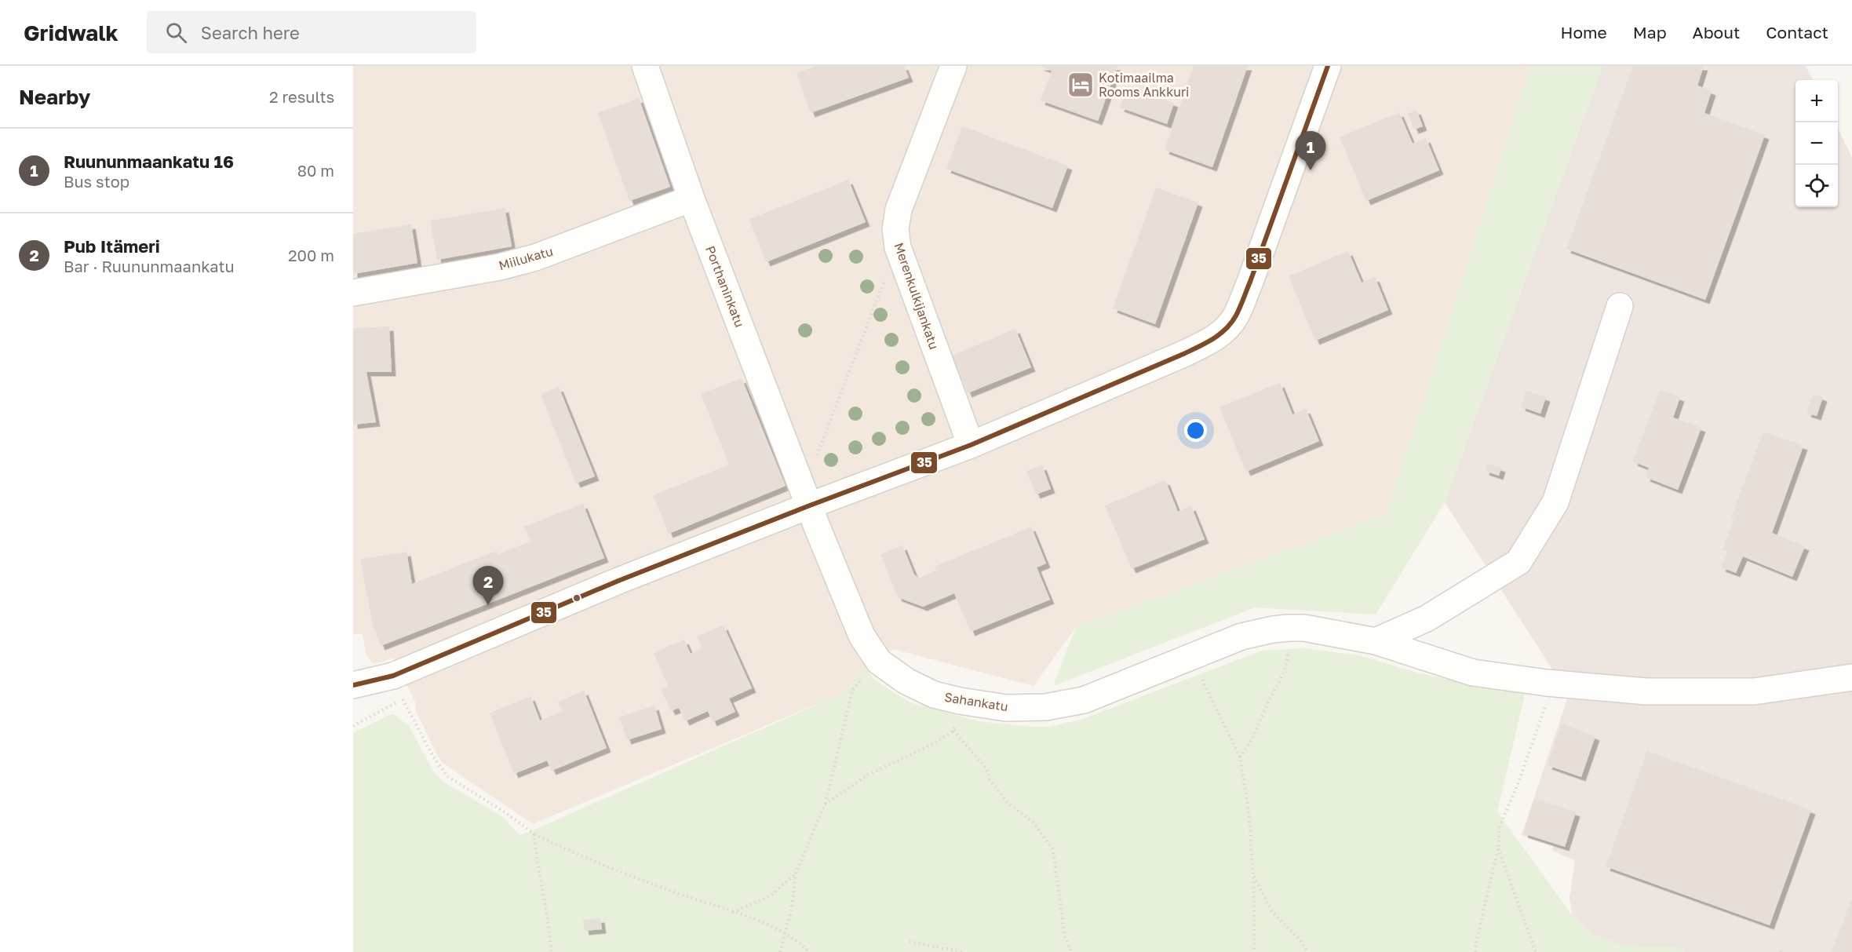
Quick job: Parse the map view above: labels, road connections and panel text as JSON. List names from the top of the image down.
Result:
{
  "streets": {
    "street": [
      "Miilukatu",
      "Porthaninkatu",
      "Merenkulkijankatu",
      "Sahankatu"
    ]
  },
  "crossings": [
    ["Miilukatu", "Porthaninkatu"],
    ["Porthaninkatu", "Sahankatu"]
  ],
  "places": {
    "hotel": ["Kotimaailma Rooms Ankkuri"]
  },
  "lines": ["transit line 35"],
  "page": {
    "header": "Gridwalk",
    "search": "Search here",
    "nav": [
      "Home",
      "Map",
      "About",
      "Contact"
    ],
    "heading": ["Nearby", "2 results"],
    "map_buttons": ["+", "−"],
    "list": [
      {
        "mark": "1",
        "name": "Ruununmaankatu 16",
        "note": "Bus stop",
        "value": "80 m"
      },
      {
        "mark": "2",
        "name": "Pub Itämeri",
        "note": "Bar · Ruununmaankatu",
        "value": "200 m"
      }
    ],
    "pins": ["1", "2"]
  }
}
